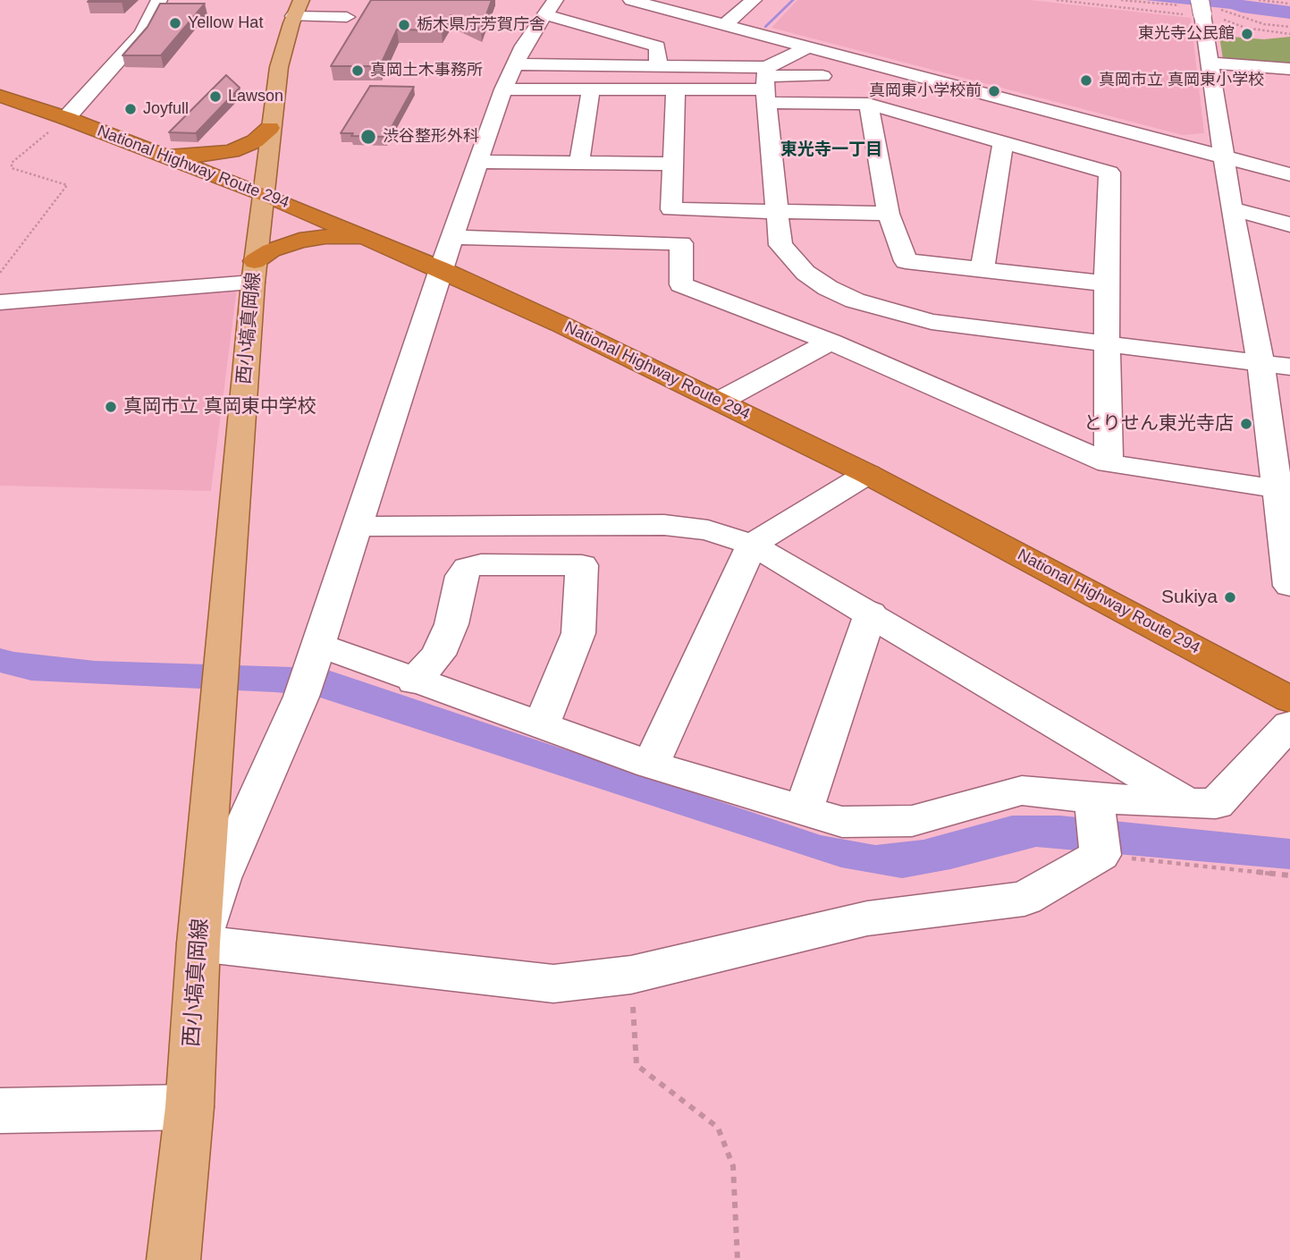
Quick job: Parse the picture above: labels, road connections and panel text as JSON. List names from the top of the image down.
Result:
{
  "streets": {
    "highway": ["National Highway Route 294"],
    "main road": ["西小塙真岡線"]
  },
  "crossings": [
    ["National Highway Route 294", "西小塙真岡線"]
  ],
  "districts": ["東光寺一丁目"],
  "places": [
    "Yellow Hat",
    "栃木県庁芳賀庁舎",
    "東光寺公民館",
    "真岡土木事務所",
    "真岡市立 真岡東小学校",
    "真岡東小学校前",
    "Lawson",
    "Joyfull",
    "渋谷整形外科",
    "真岡市立 真岡東中学校",
    "とりせん東光寺店",
    "Sukiya"
  ]
}
